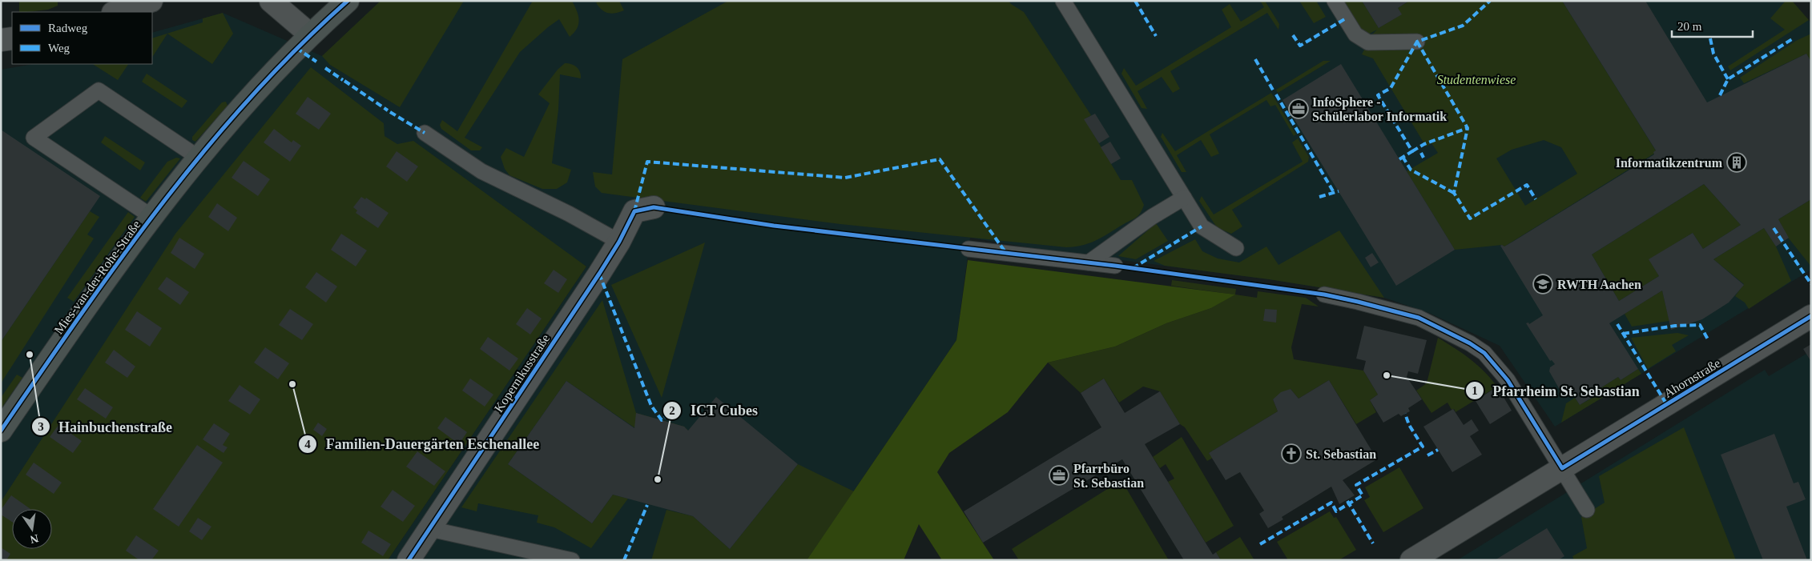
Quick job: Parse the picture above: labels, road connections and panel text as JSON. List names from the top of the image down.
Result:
{
  "streets": {
    "street": ["Mies-van-der-Rohe-Straße", "Kopernikusstraße", "Ahornstraße"]
  },
  "parks": ["Studentenwiese"],
  "places": {
    "office": ["InfoSphere - Schülerlabor Informatik", "Pfarrbüro St. Sebastian"],
    "building": ["Informatikzentrum"],
    "school or university": ["RWTH Aachen"],
    "other": [
      "Hainbuchenstraße",
      "Pfarrheim St. Sebastian",
      "Familien-Dauergärten Eschenallee",
      "ICT Cubes"
    ],
    "church": ["St. Sebastian"]
  },
  "legend": ["Radweg", "Weg"],
  "scale_bar": "20 m",
  "north": "bottom"
}
